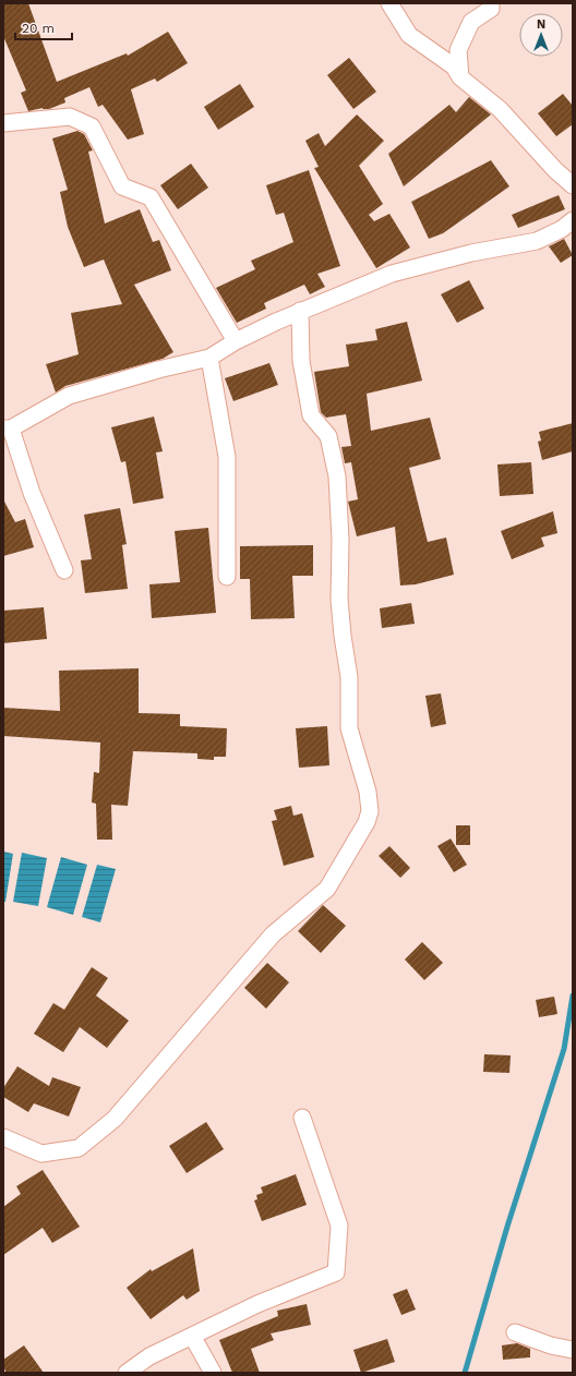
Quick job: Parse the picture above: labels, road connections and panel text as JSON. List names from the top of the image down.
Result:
{
  "scale_bar": "20 m",
  "north": "top"
}
